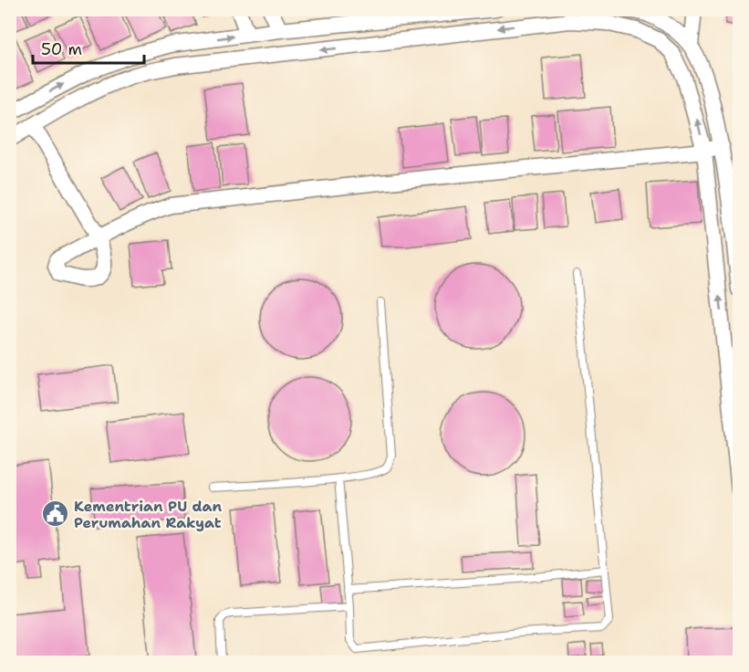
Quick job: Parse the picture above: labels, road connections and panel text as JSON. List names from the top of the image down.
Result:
{
  "places": {
    "public building": ["Kementrian PU dan Perumahan Rakyat"]
  },
  "scale_bar": "50 m"
}
